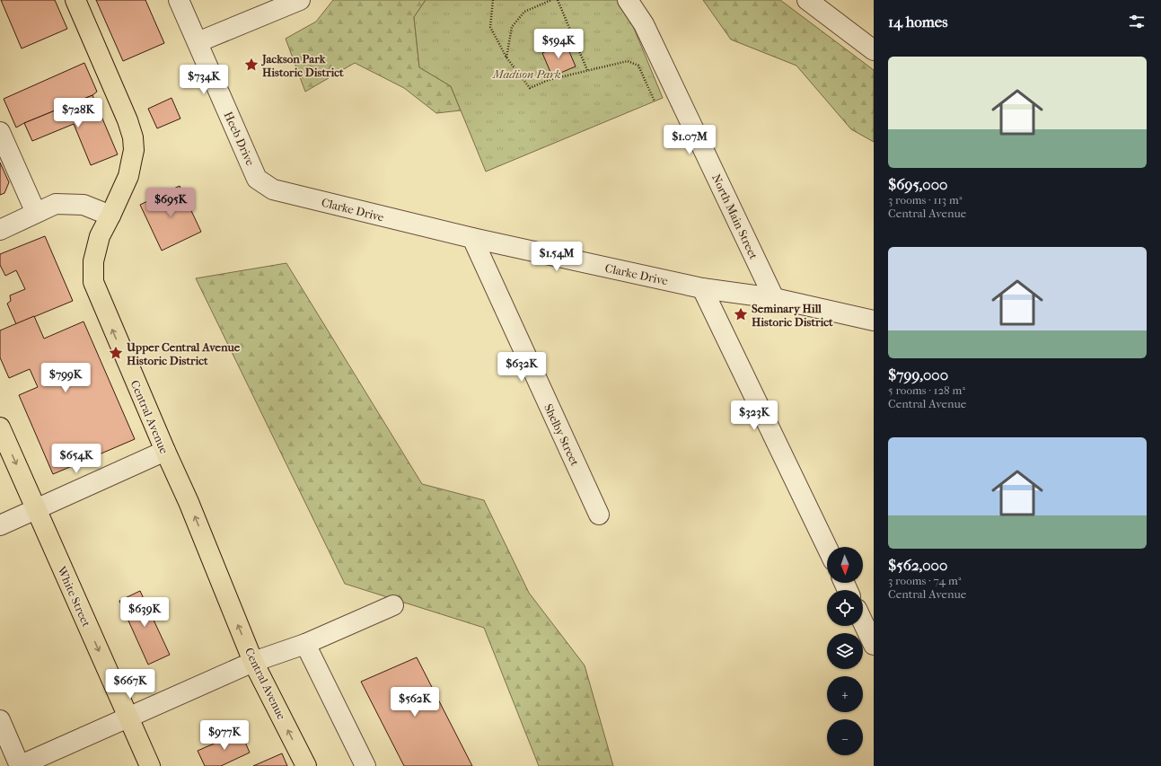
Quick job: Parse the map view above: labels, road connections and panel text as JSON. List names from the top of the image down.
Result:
{
  "streets": {
    "main road": ["Central Avenue", "White Street"],
    "street": [
      "Heeb Drive",
      "Clarke Drive",
      "North Main Street",
      "Shelby Street"
    ]
  },
  "crossings": [
    ["Heeb Drive", "Clarke Drive"],
    ["Clarke Drive", "North Main Street"],
    ["Clarke Drive", "Shelby Street"]
  ],
  "one_way": ["Central Avenue", "White Street"],
  "parks": ["Madison Park"],
  "places": {
    "place": ["Jackson Park Historic District", "Seminary Hill Historic District", "Upper Central Avenue Historic District"]
  },
  "north": "bottom",
  "page": {
    "heading": "14 homes",
    "price": [
      "$594K",
      "$734K",
      "$728K",
      "$1.07M",
      "$695K",
      "$1.54M",
      "$632K",
      "$799K",
      "$323K",
      "$654K",
      "$639K",
      "$667K",
      "$562K",
      "$977K"
    ],
    "list": [
      {
        "name": "$695,000",
        "note": "3 rooms · 113 m² · Central Avenue"
      },
      {
        "name": "$799,000",
        "note": "5 rooms · 128 m² · Central Avenue"
      },
      {
        "name": "$562,000",
        "note": "3 rooms · 74 m² · Central Avenue"
      }
    ],
    "map_buttons": ["+", "−"]
  }
}
